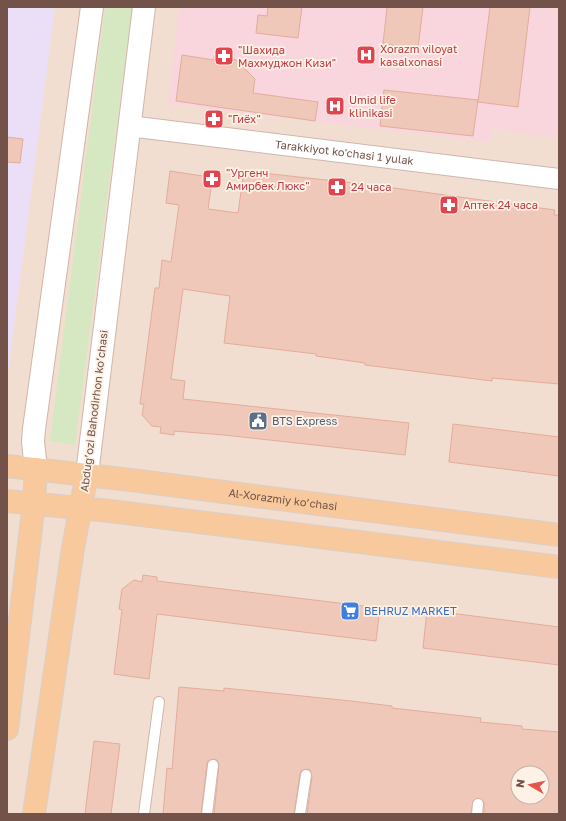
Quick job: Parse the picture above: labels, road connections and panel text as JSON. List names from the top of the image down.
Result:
{
  "streets": {
    "main road": ["Abdug’ozi Bahodirhon ko’chasi", "Al-Xorazmiy ko’chasi"],
    "street": ["Tarakkiyot ko'chasi 1 yulak"]
  },
  "crossings": [
    ["Tarakkiyot ko'chasi 1 yulak", "Abdug’ozi Bahodirhon ko’chasi"],
    ["Abdug’ozi Bahodirhon ko’chasi", "Al-Xorazmiy ko’chasi"]
  ],
  "places": {
    "hospital": ["Xorazm viloyat kasalxonasi", "Umid life klinikasi"],
    "pharmacy": [
      "\"Шахида Махмуджон Кизи\"",
      "\"Гиёх\"",
      "\"Ургенч Амирбек Люкс\"",
      "24 часа",
      "Аптек 24 часа"
    ],
    "public building": ["BTS Express"],
    "supermarket": ["BEHRUZ MARKET"]
  },
  "north": "left"
}
